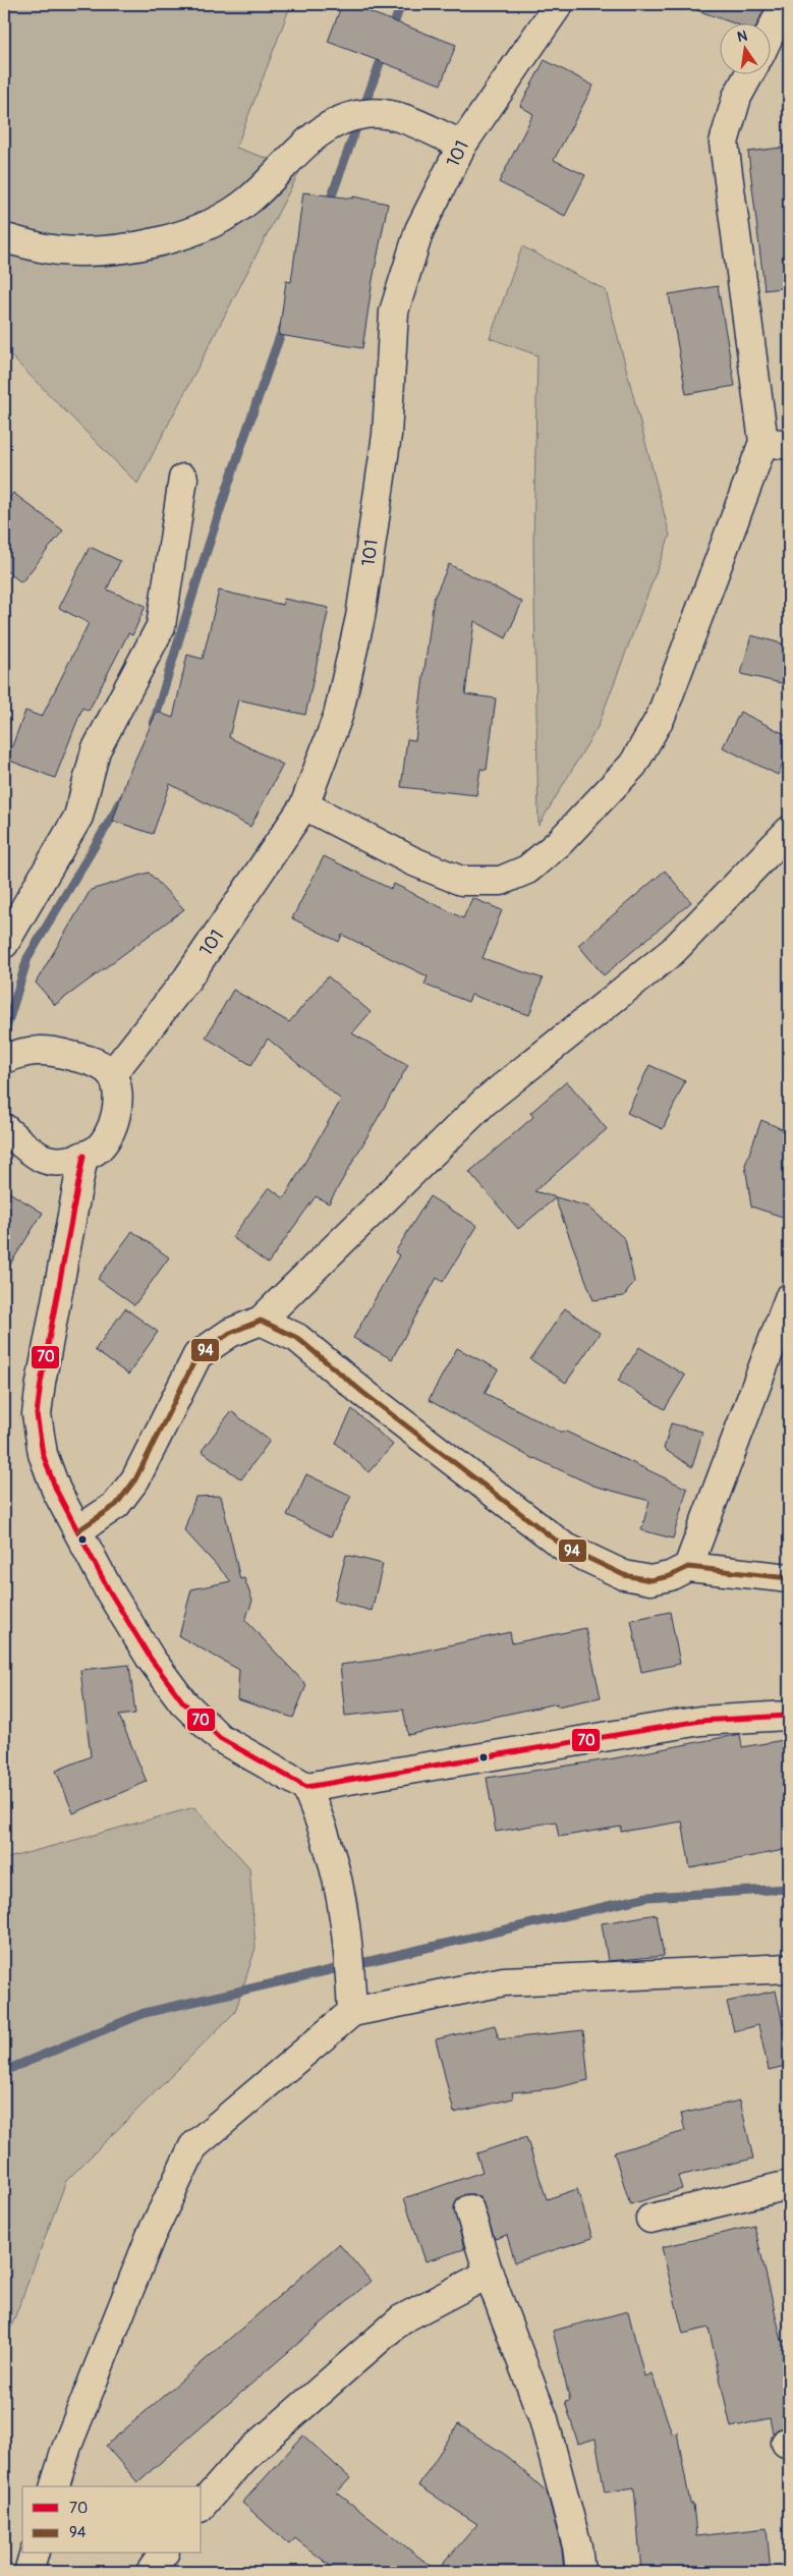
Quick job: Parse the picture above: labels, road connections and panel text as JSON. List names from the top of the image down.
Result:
{
  "streets": {
    "street": ["101"]
  },
  "lines": ["transit line 70", "transit line 94"],
  "legend": ["70", "94"],
  "north": "top"
}
